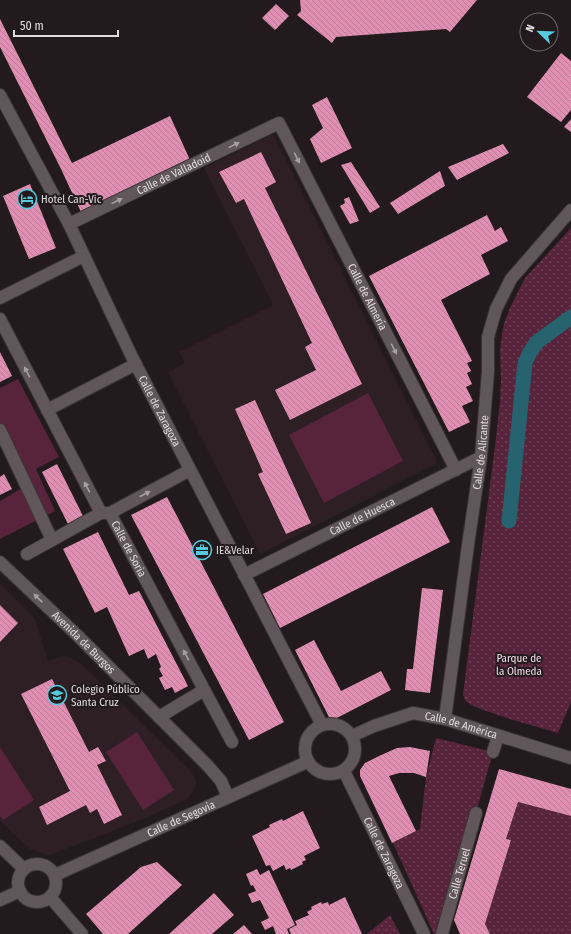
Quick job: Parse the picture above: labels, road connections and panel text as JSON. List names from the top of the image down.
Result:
{
  "streets": {
    "street": [
      "Calle de Valladoid",
      "Calle de Almería",
      "Calle de Zaragoza",
      "Calle de Alicante",
      "Calle de Huesca",
      "Calle de Soria",
      "Avenida de Burgos",
      "Calle de América",
      "Calle de Segovia",
      "Calle Teruel"
    ]
  },
  "crossings": [
    ["Calle de Valladoid", "Calle de Almería"],
    ["Calle de Valladoid", "Calle de Zaragoza"],
    ["Calle de Almería", "Calle de Huesca"],
    ["Calle de Zaragoza", "Calle de Huesca"],
    ["Calle de Zaragoza", "Calle de América"],
    ["Calle de Zaragoza", "Calle de Segovia"],
    ["Calle de Alicante", "Calle de Huesca"],
    ["Calle de Alicante", "Calle de América"],
    ["Avenida de Burgos", "Calle de Segovia"],
    ["Calle de América", "Calle de Segovia"]
  ],
  "one_way": [
    "Calle de Valladoid",
    "Calle de Almería",
    "Calle de Soria",
    "Avenida de Burgos"
  ],
  "parks": ["Parque de la Olmeda"],
  "places": {
    "hotel": ["Hotel Can-Vic"],
    "office": ["IE&Velar"],
    "school or university": ["Colegio Público Santa Cruz"]
  },
  "scale_bar": "50 m",
  "north": "top left"
}
